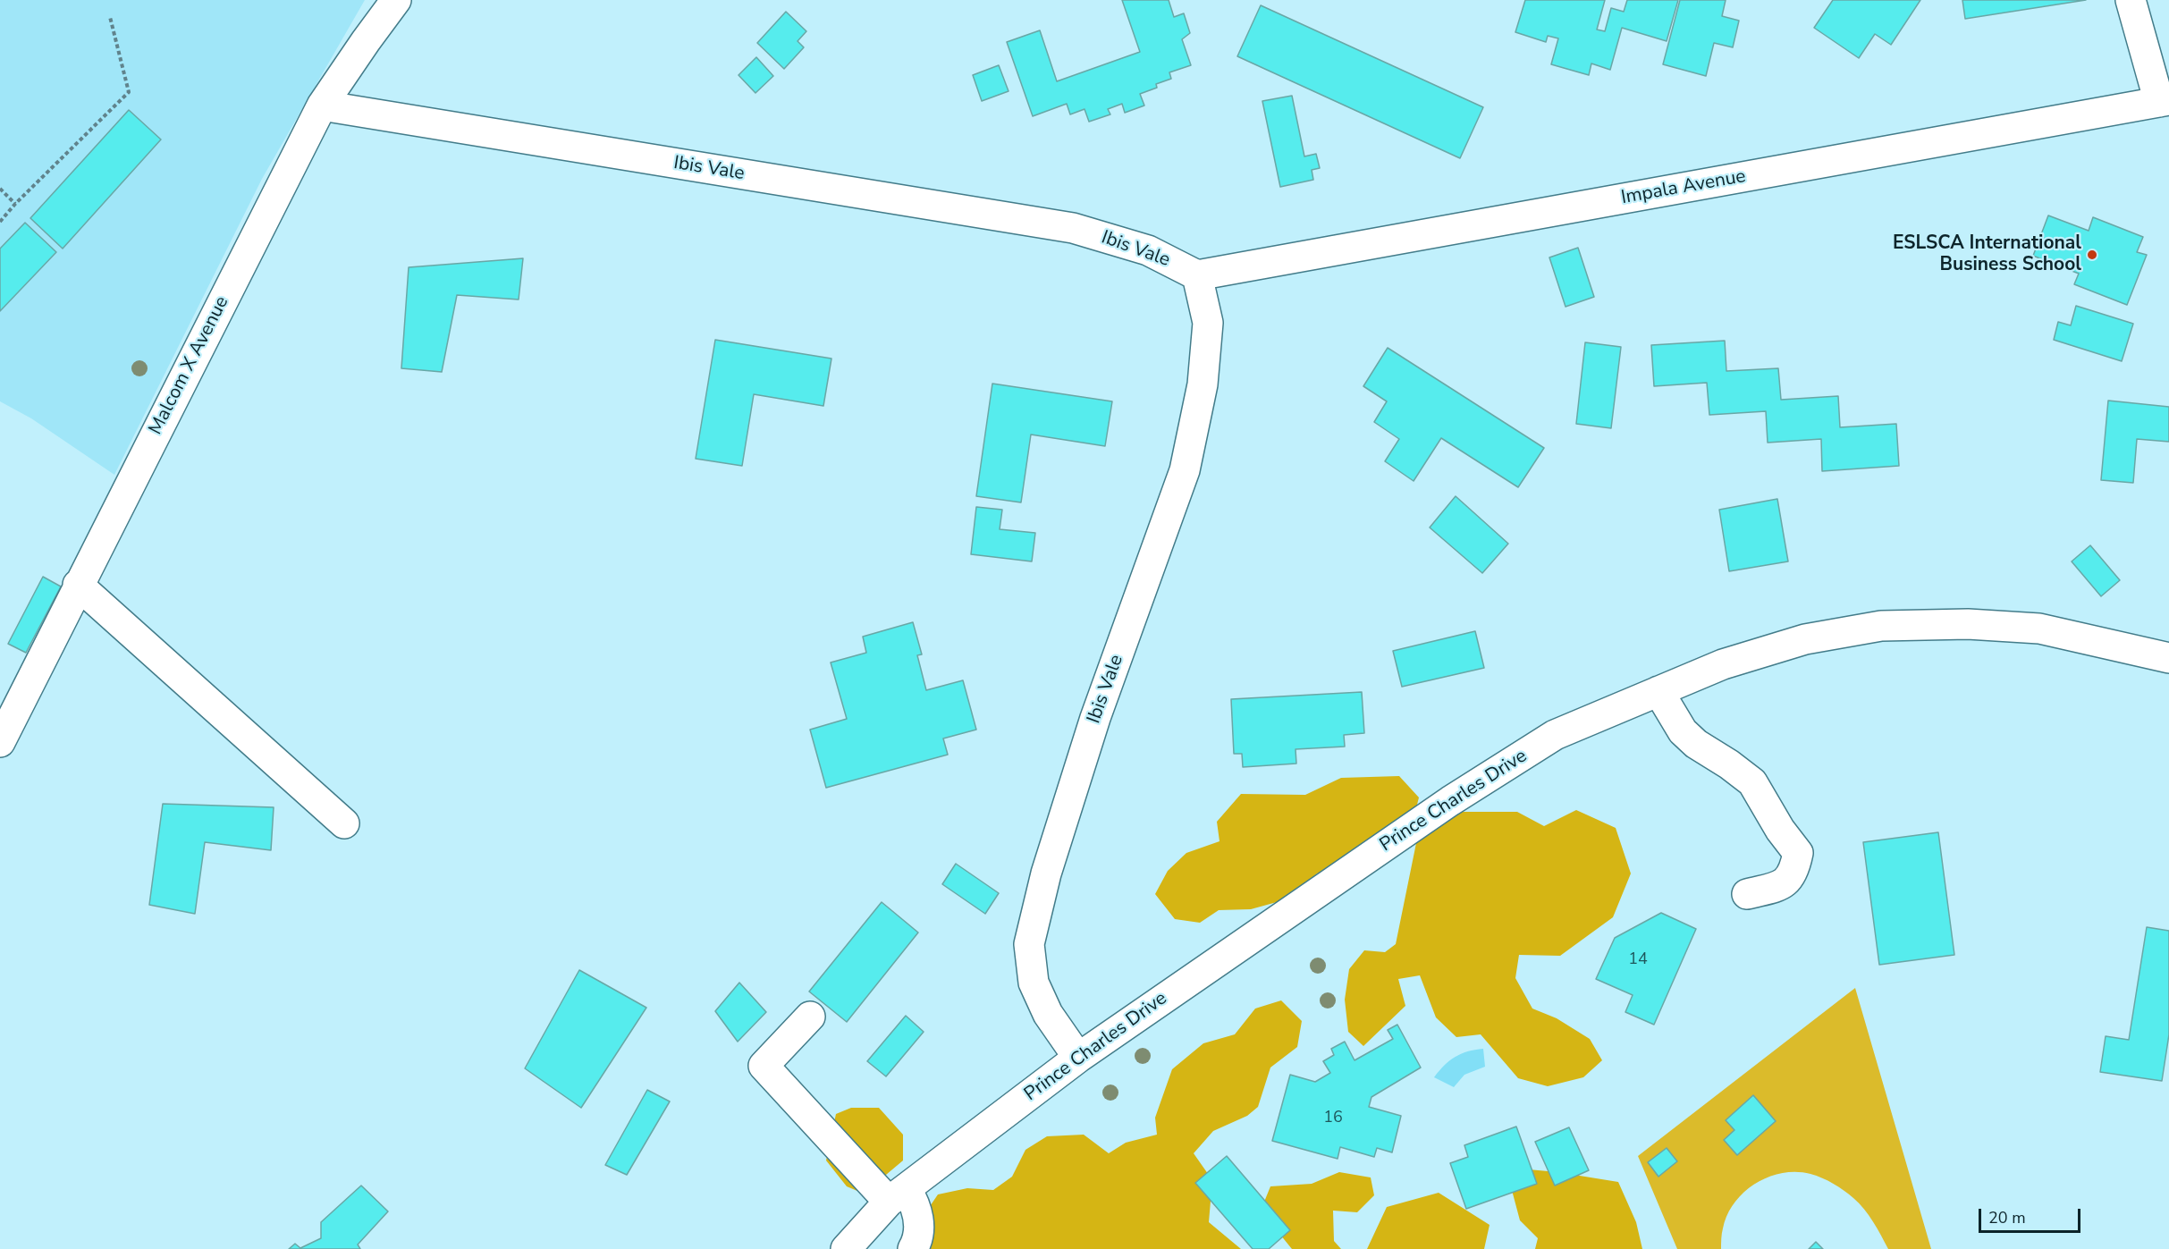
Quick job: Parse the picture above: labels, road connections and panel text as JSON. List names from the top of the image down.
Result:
{
  "streets": {
    "street": [
      "Ibis Vale",
      "Impala Avenue",
      "Malcom X Avenue",
      "Prince Charles Drive"
    ]
  },
  "crossings": [
    ["Ibis Vale", "Impala Avenue"],
    ["Ibis Vale", "Malcom X Avenue"],
    ["Ibis Vale", "Prince Charles Drive"]
  ],
  "places": ["ESLSCA International Business School"],
  "house_numbers": ["14", "16"],
  "scale_bar": "20 m"
}
